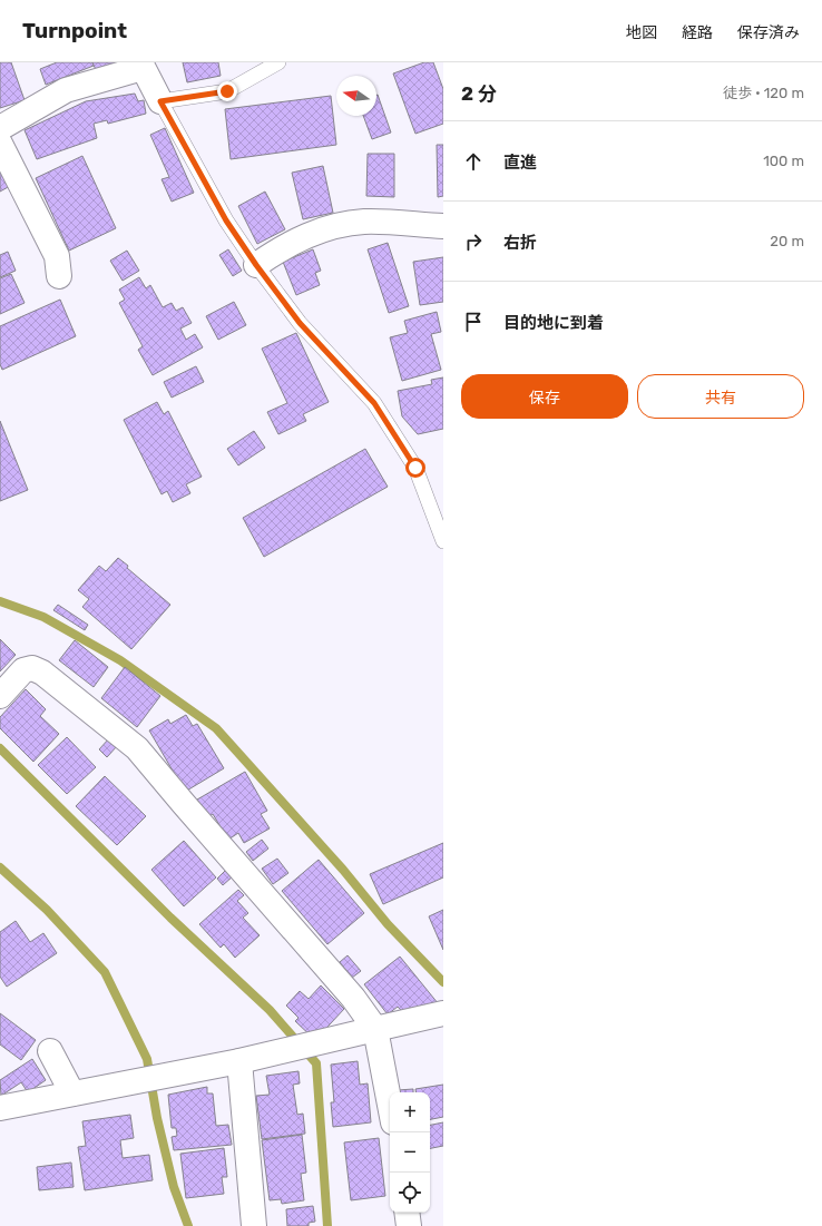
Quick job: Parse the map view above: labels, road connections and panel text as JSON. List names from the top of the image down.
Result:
{
  "north": "left",
  "page": {
    "header": "Turnpoint",
    "nav": ["地図", "経路", "保存済み"],
    "heading": ["2 分", "徒歩 · 120 m"],
    "list": [
      ["直進", "100 m"],
      ["右折", "20 m"],
      "目的地に到着"
    ],
    "buttons": ["保存", "共有"],
    "map_buttons": ["+", "−"]
  }
}
